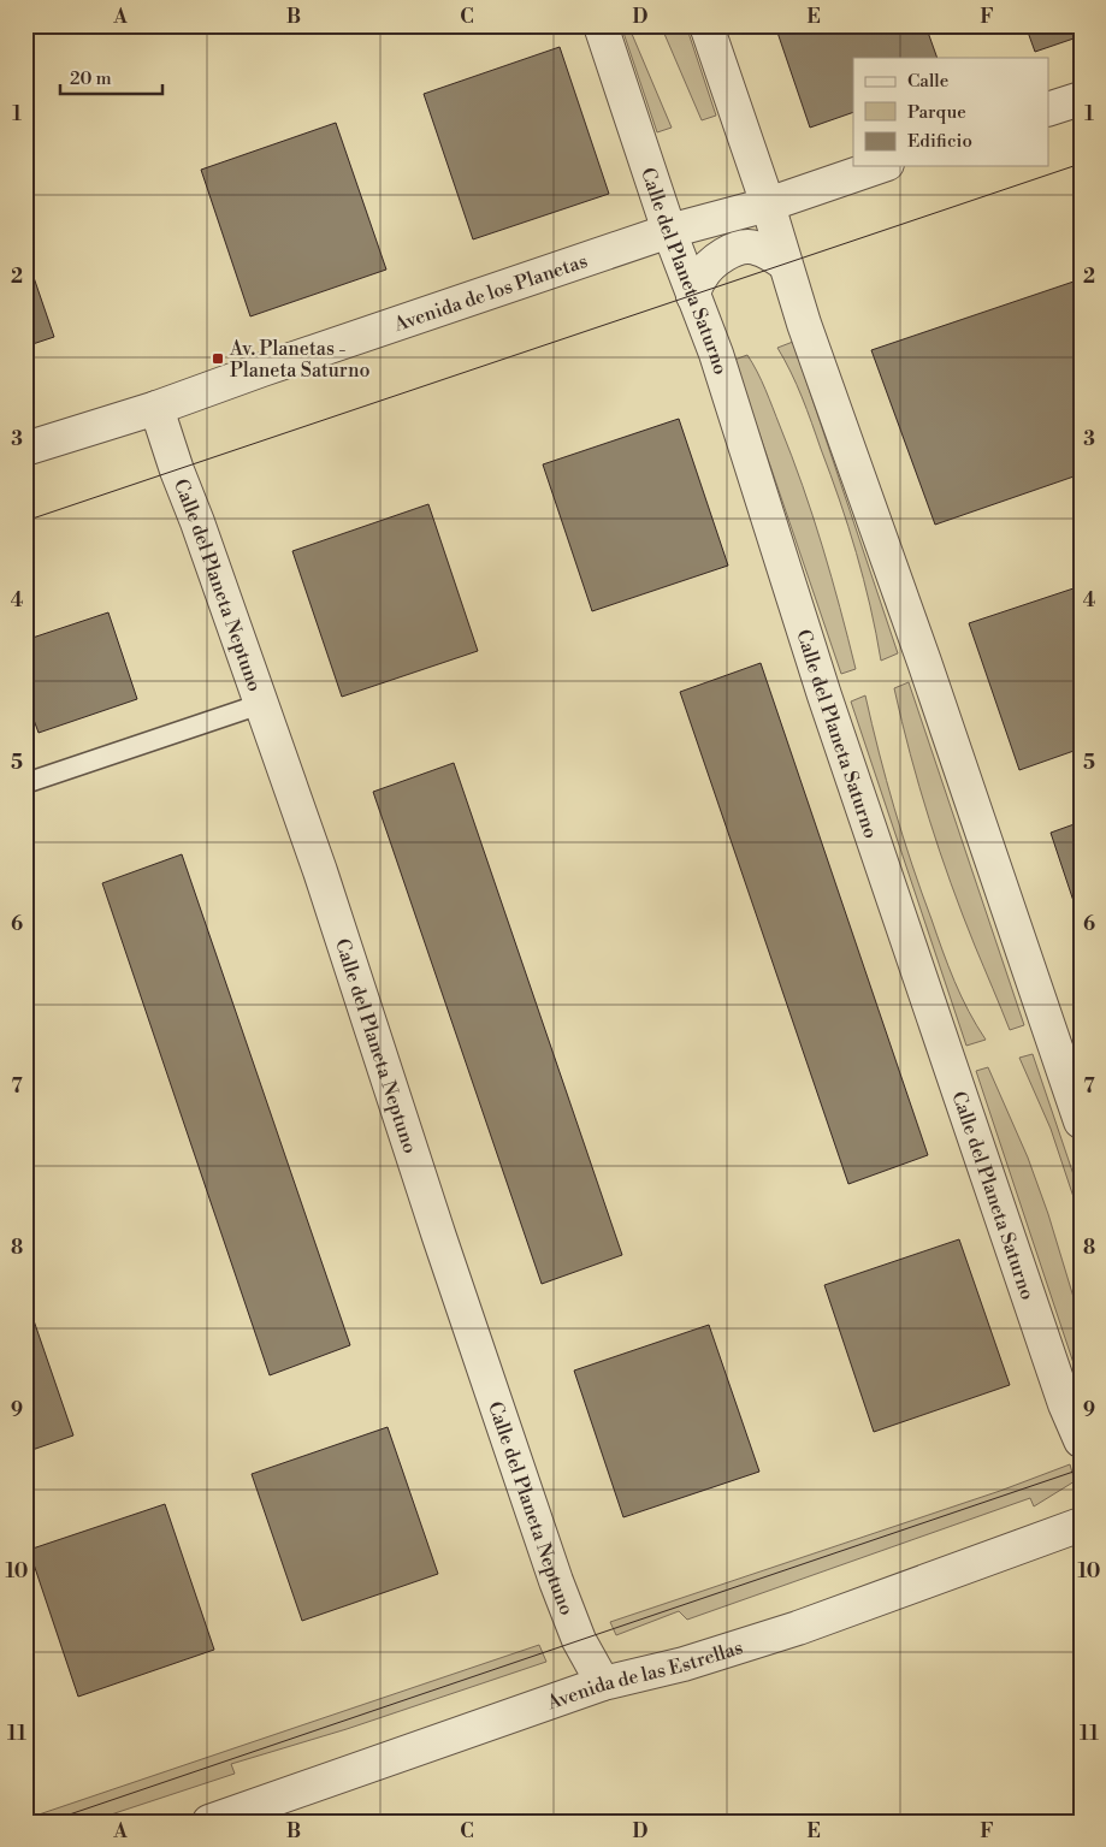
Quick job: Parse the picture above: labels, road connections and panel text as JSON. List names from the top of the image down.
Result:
{
  "streets": {
    "street": [
      "Calle del Planeta Saturno",
      "Avenida de los Planetas",
      "Calle del Planeta Neptuno",
      "Avenida de las Estrellas"
    ]
  },
  "crossings": [
    ["Calle del Planeta Saturno", "Avenida de los Planetas"],
    ["Avenida de los Planetas", "Calle del Planeta Neptuno"],
    ["Calle del Planeta Neptuno", "Avenida de las Estrellas"]
  ],
  "places": {
    "transit": ["Av. Planetas - Planeta Saturno"]
  },
  "legend": ["Calle", "Parque", "Edificio"],
  "scale_bar": "20 m",
  "grid": {
    "columns": [
      "A",
      "B",
      "C",
      "D",
      "E",
      "F"
    ],
    "rows": [
      "1",
      "2",
      "3",
      "4",
      "5",
      "6",
      "7",
      "8",
      "9",
      "10",
      "11"
    ]
  }
}
